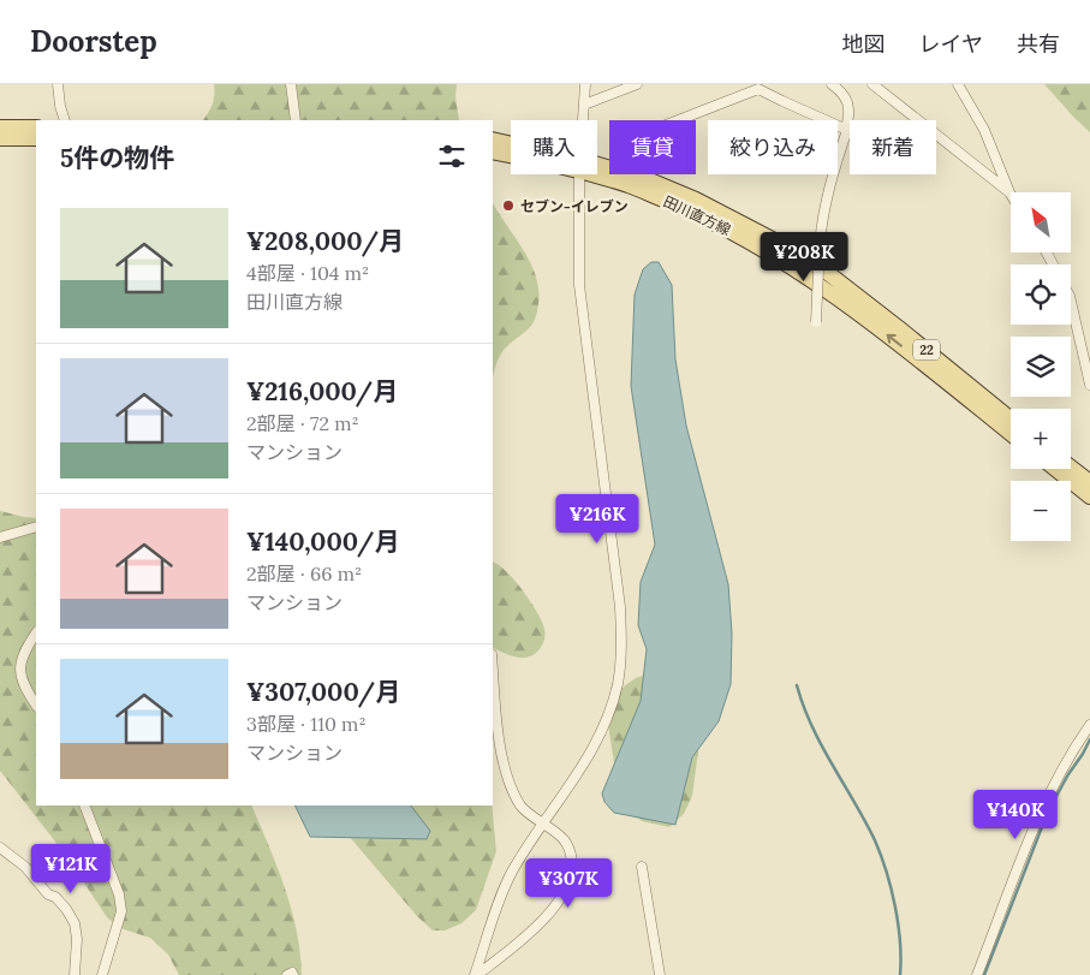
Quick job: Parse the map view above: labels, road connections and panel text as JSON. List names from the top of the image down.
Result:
{
  "streets": {
    "main road": ["田川直方線", "22"]
  },
  "places": ["セブン-イレブン"],
  "north": "top left",
  "page": {
    "header": "Doorstep",
    "nav": ["地図", "レイヤ", "共有"],
    "chip": [
      "購入",
      "賃貸",
      "絞り込み",
      "新着"
    ],
    "heading": "5件の物件",
    "map_buttons": ["+", "−"],
    "list": [
      {
        "name": "¥208,000/月",
        "note": "4部屋 · 104 m² · 田川直方線"
      },
      {
        "name": "¥216,000/月",
        "note": "2部屋 · 72 m² · マンション"
      },
      {
        "name": "¥140,000/月",
        "note": "2部屋 · 66 m² · マンション"
      },
      {
        "name": "¥307,000/月",
        "note": "3部屋 · 110 m² · マンション"
      }
    ],
    "price": [
      "¥208K",
      "¥216K",
      "¥140K",
      "¥121K",
      "¥307K"
    ]
  }
}
